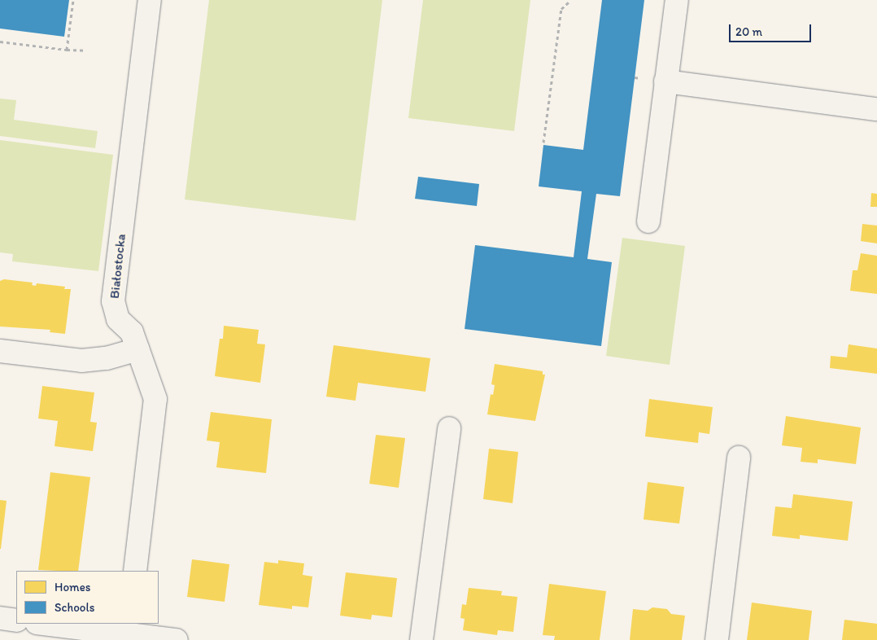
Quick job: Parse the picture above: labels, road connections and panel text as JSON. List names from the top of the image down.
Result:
{
  "streets": {
    "street": ["Białostocka"]
  },
  "legend": ["Homes", "Schools"],
  "scale_bar": "20 m"
}
